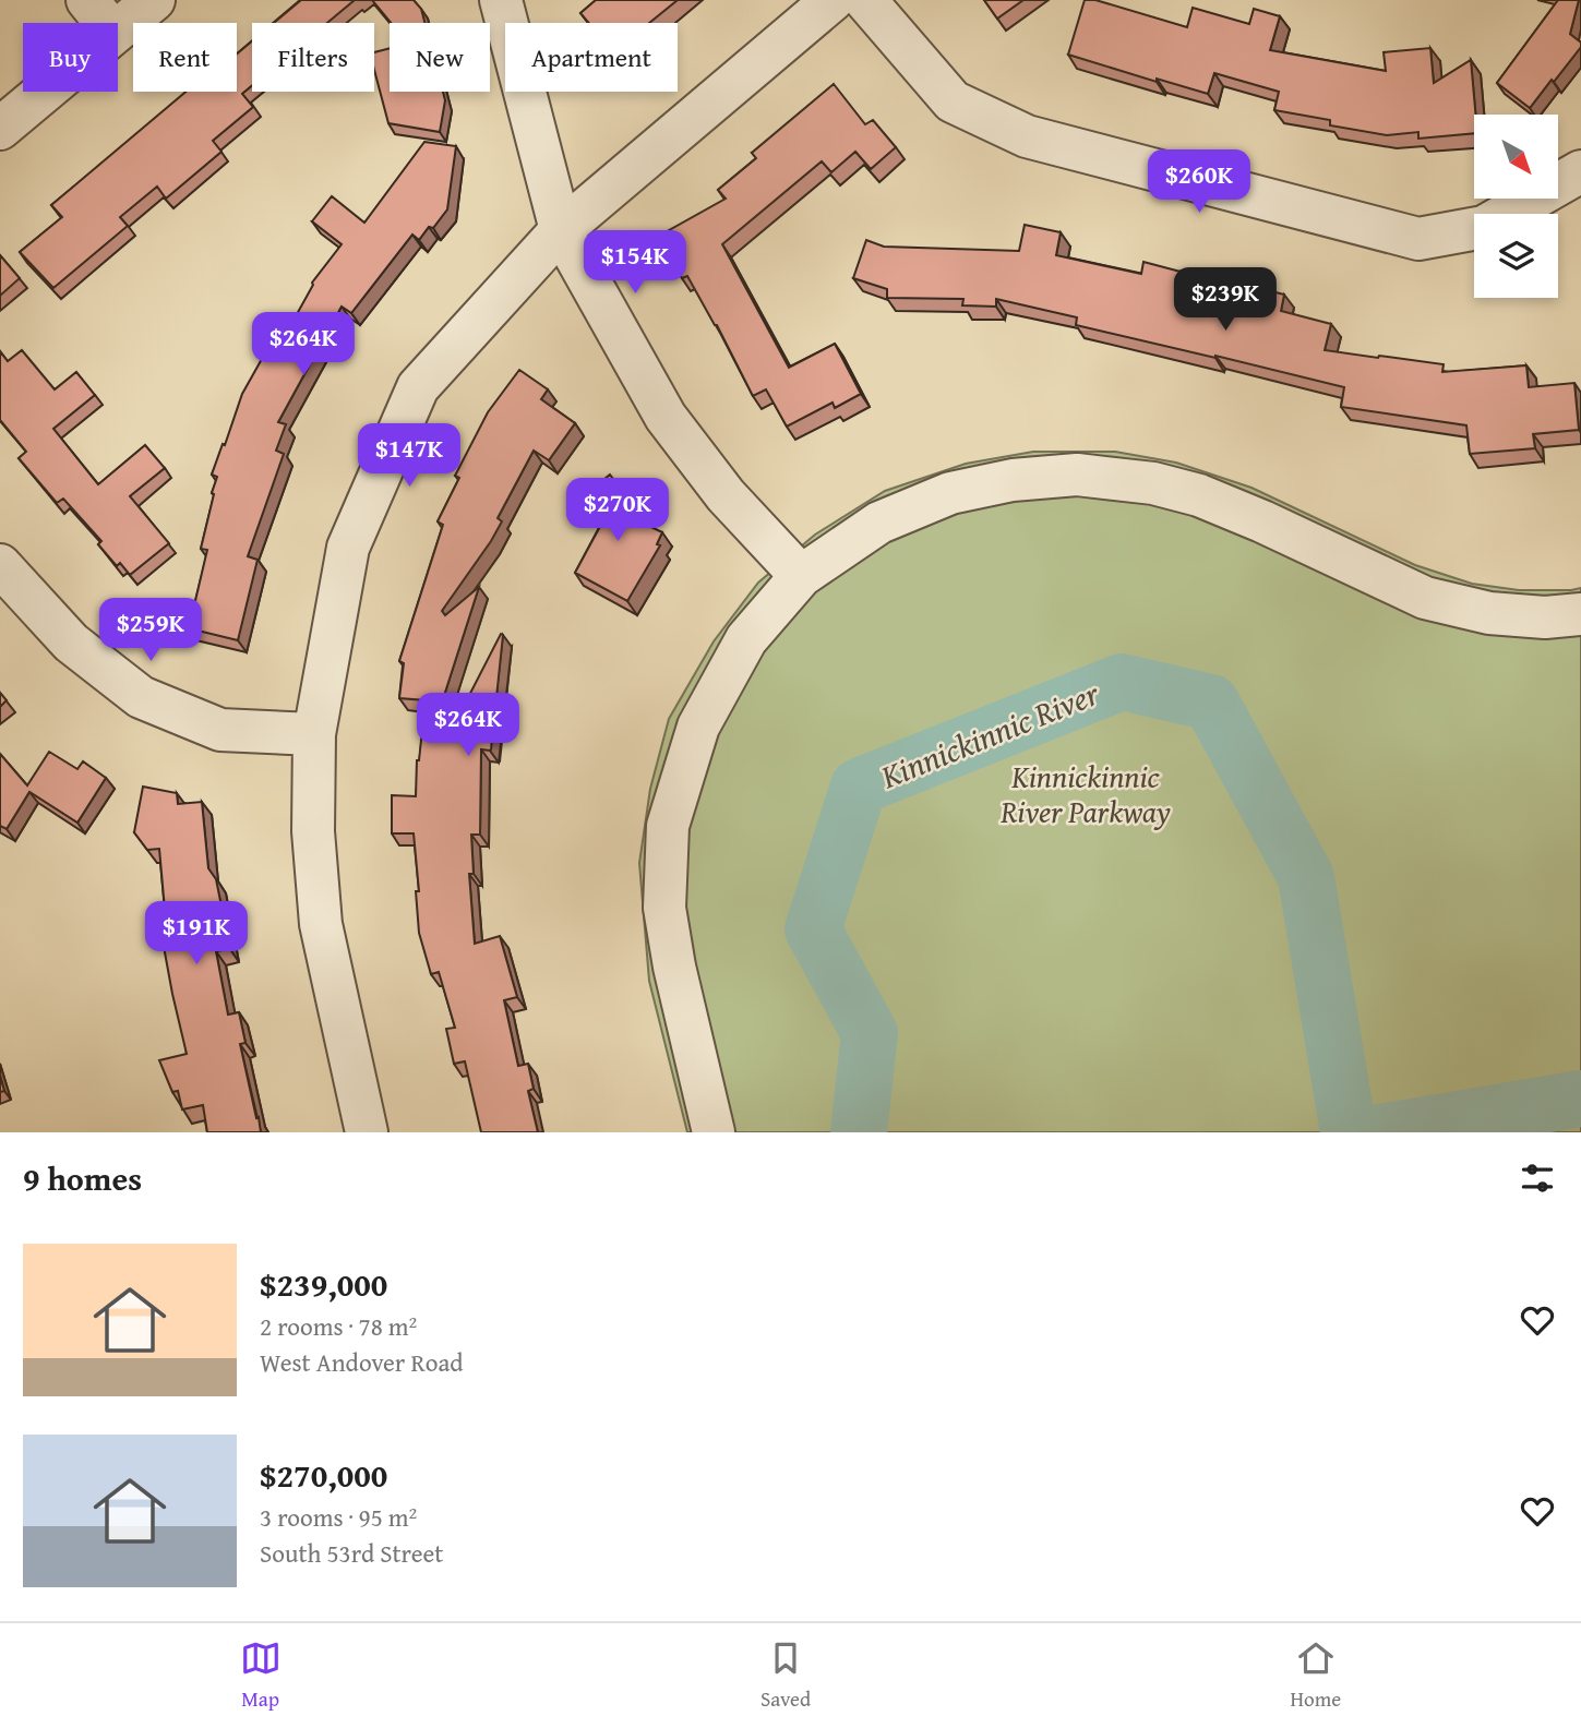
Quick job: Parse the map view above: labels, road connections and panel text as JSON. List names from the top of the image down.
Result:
{
  "water": ["Kinnickinnic River"],
  "parks": ["Kinnickinnic River Parkway"],
  "north": "bottom right",
  "page": {
    "chip": [
      "Buy",
      "Rent",
      "Filters",
      "New",
      "Apartment"
    ],
    "price": [
      "$260K",
      "$154K",
      "$239K",
      "$264K",
      "$147K",
      "$270K",
      "$259K",
      "$264K",
      "$191K"
    ],
    "heading": "9 homes",
    "list": [
      {
        "name": "$239,000",
        "note": "2 rooms · 78 m² · West Andover Road"
      },
      {
        "name": "$270,000",
        "note": "3 rooms · 95 m² · South 53rd Street"
      }
    ],
    "tabs": ["Map", "Saved", "Home"]
  }
}
